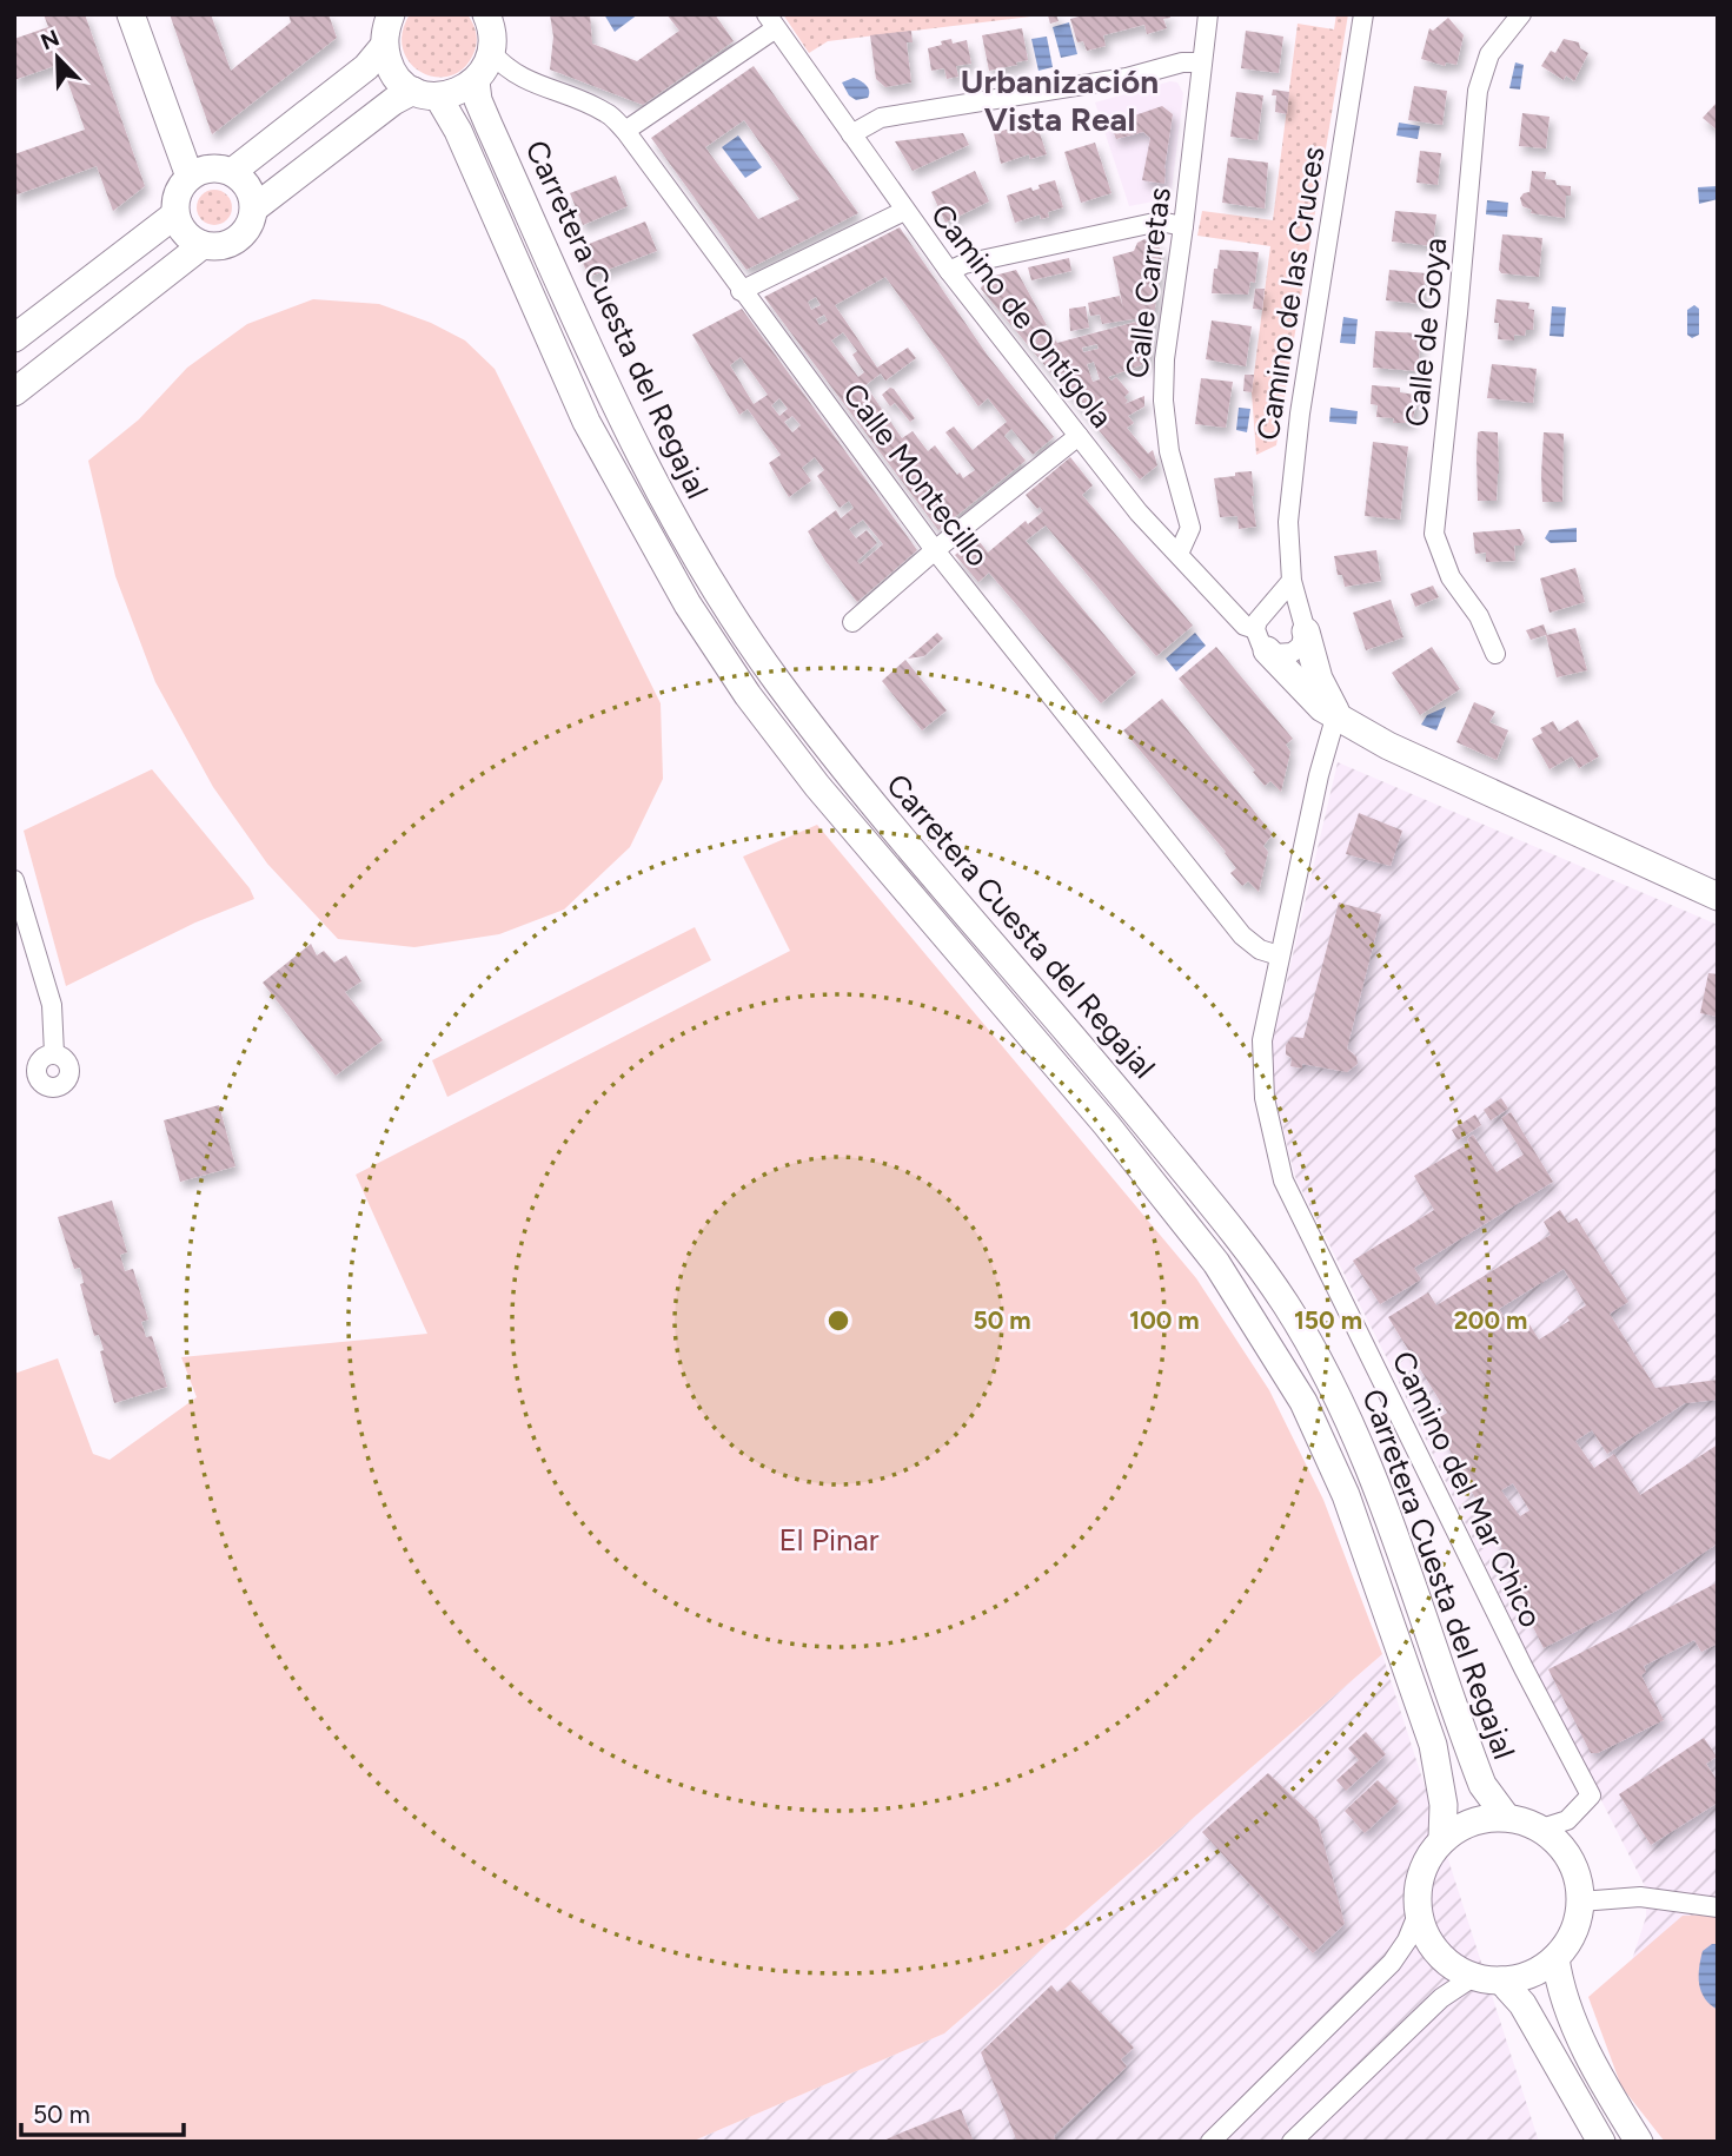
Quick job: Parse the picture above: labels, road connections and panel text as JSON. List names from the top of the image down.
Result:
{
  "streets": {
    "main road": ["Carretera Cuesta del Regajal"],
    "street": [
      "Calle Carretas",
      "Camino de las Cruces",
      "Camino de Ontígola",
      "Calle de Goya",
      "Calle Montecillo",
      "Camino del Mar Chico"
    ]
  },
  "crossings": [
    ["Calle Carretas", "Camino de Ontígola"],
    ["Camino de las Cruces", "Camino de Ontígola"],
    ["Carretera Cuesta del Regajal", "Camino del Mar Chico"],
    ["Calle Montecillo", "Camino del Mar Chico"]
  ],
  "districts": ["Urbanización Vista Real"],
  "parks": ["El Pinar"],
  "scale_bar": "50 m",
  "north": "top left",
  "rings": [
    "50 m",
    "100 m",
    "150 m",
    "200 m"
  ]
}
